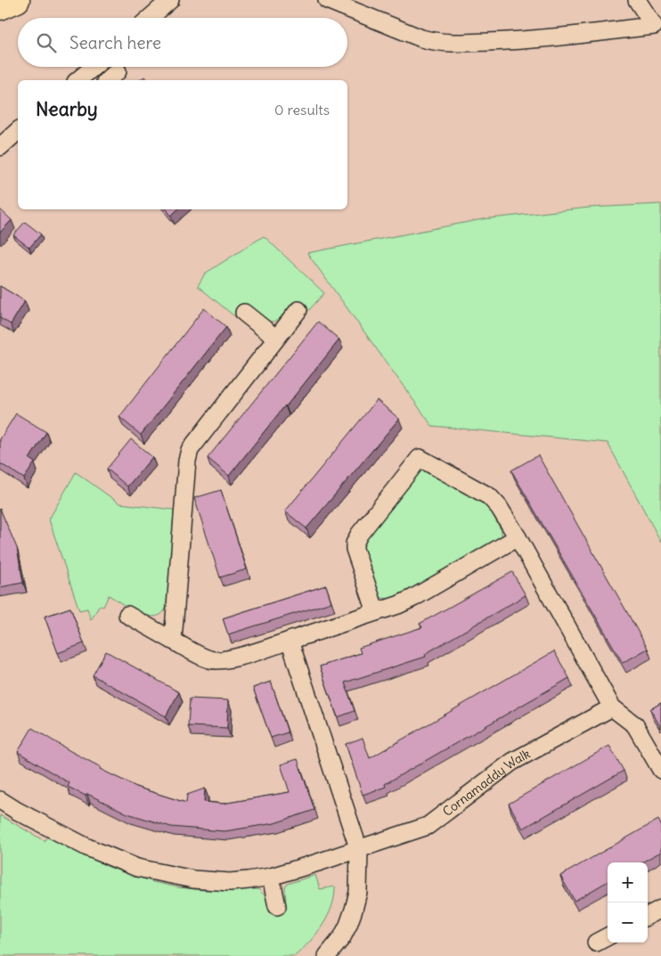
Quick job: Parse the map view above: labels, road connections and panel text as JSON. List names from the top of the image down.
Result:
{
  "streets": {
    "street": ["Cornamaddy Walk"]
  },
  "page": {
    "search": "Search here",
    "heading": ["Nearby", "0 results"],
    "map_buttons": ["+", "−"]
  }
}
